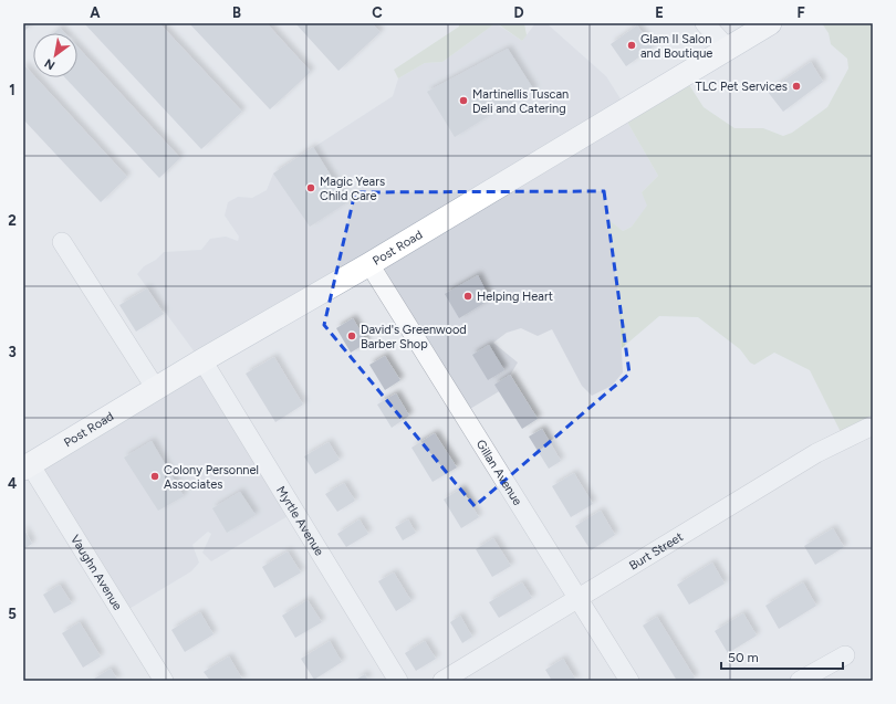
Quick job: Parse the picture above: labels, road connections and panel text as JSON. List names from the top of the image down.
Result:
{
  "streets": {
    "main road": ["Post Road"],
    "street": [
      "Gillan Avenue",
      "Myrtle Avenue",
      "Burt Street",
      "Vaughn Avenue"
    ]
  },
  "crossings": [
    ["Post Road", "Gillan Avenue"],
    ["Post Road", "Myrtle Avenue"],
    ["Post Road", "Vaughn Avenue"],
    ["Gillan Avenue", "Burt Street"]
  ],
  "places": [
    "Glam II Salon and Boutique",
    "TLC Pet Services",
    "Martinellis Tuscan Deli and Catering",
    "Magic Years Child Care",
    "Helping Heart",
    "David's Greenwood Barber Shop",
    "Colony Personnel Associates"
  ],
  "scale_bar": "50 m",
  "north": "bottom left",
  "grid": {
    "columns": [
      "A",
      "B",
      "C",
      "D",
      "E",
      "F"
    ],
    "rows": [
      "1",
      "2",
      "3",
      "4",
      "5"
    ]
  }
}
